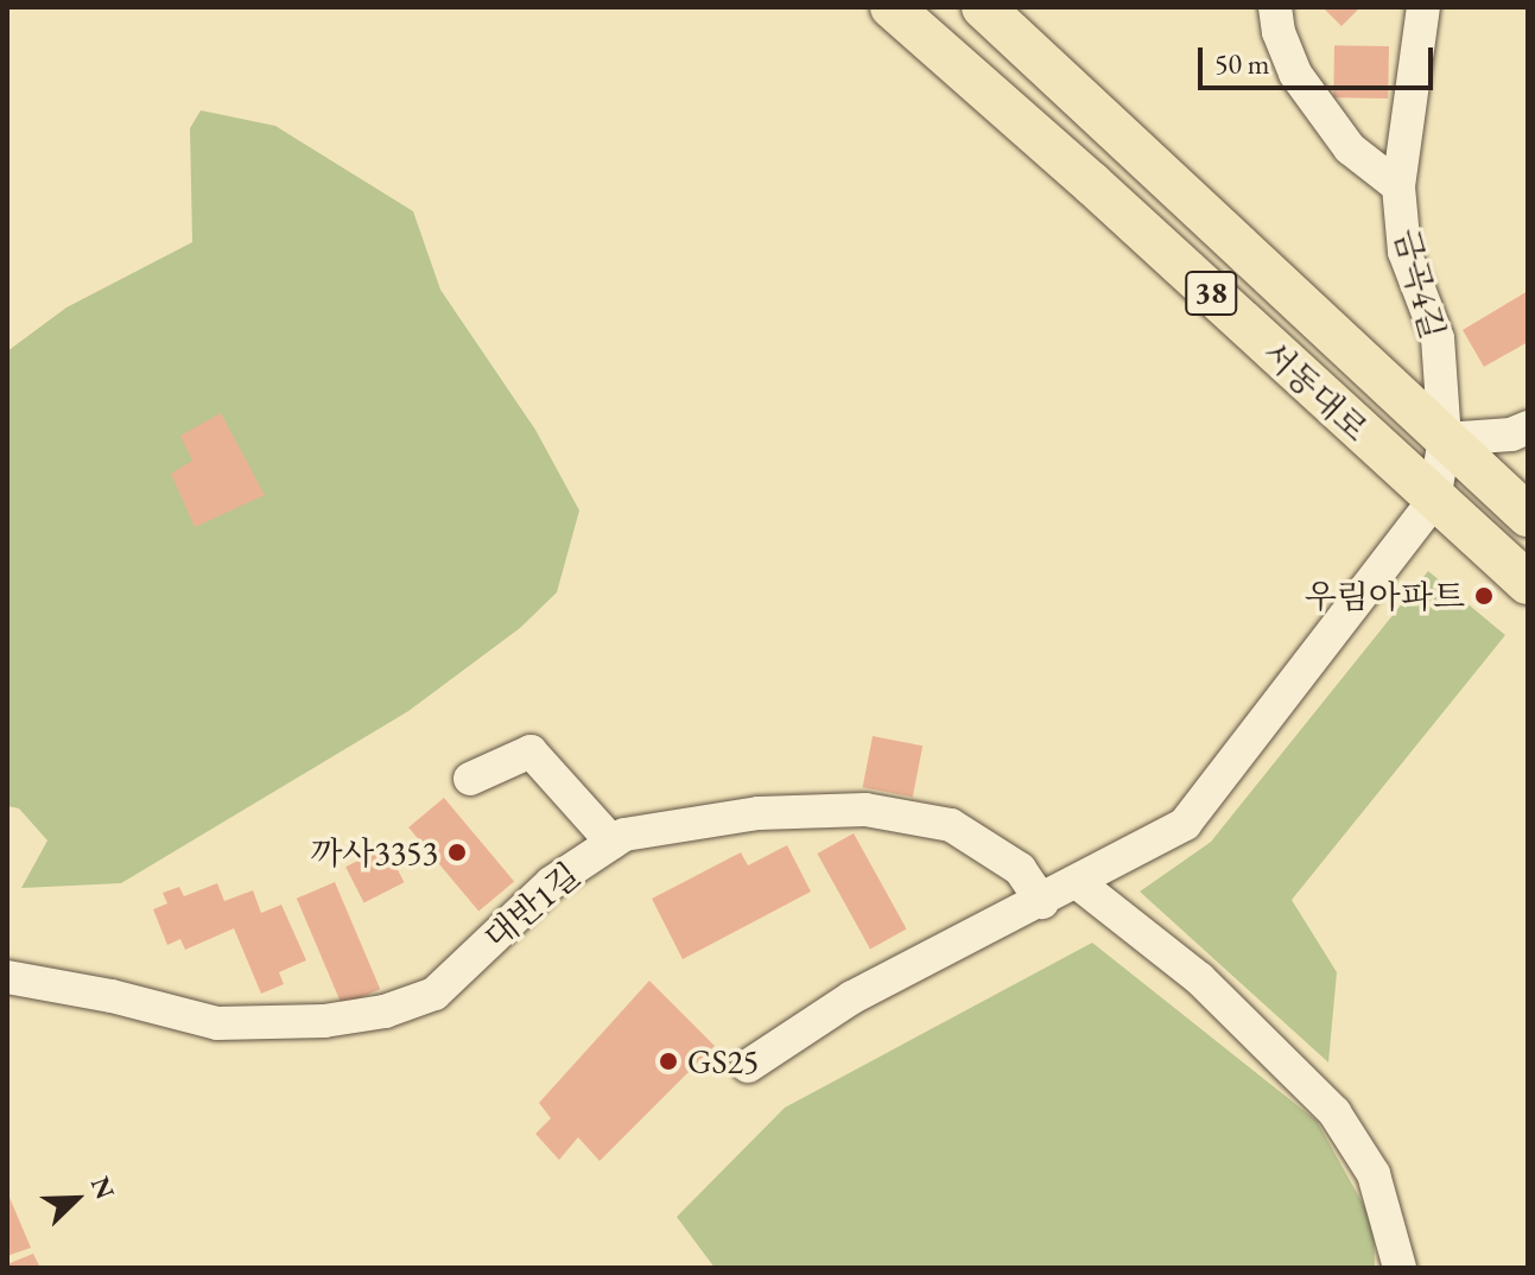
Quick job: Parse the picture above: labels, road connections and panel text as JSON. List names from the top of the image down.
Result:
{
  "streets": {
    "main road": ["38", "서동대로"],
    "street": ["금곡4길", "대반1길"]
  },
  "crossings": [
    ["금곡4길", "서동대로"]
  ],
  "places": ["우림아파트", "까사3353", "GS25"],
  "scale_bar": "50 m",
  "north": "top right"
}
